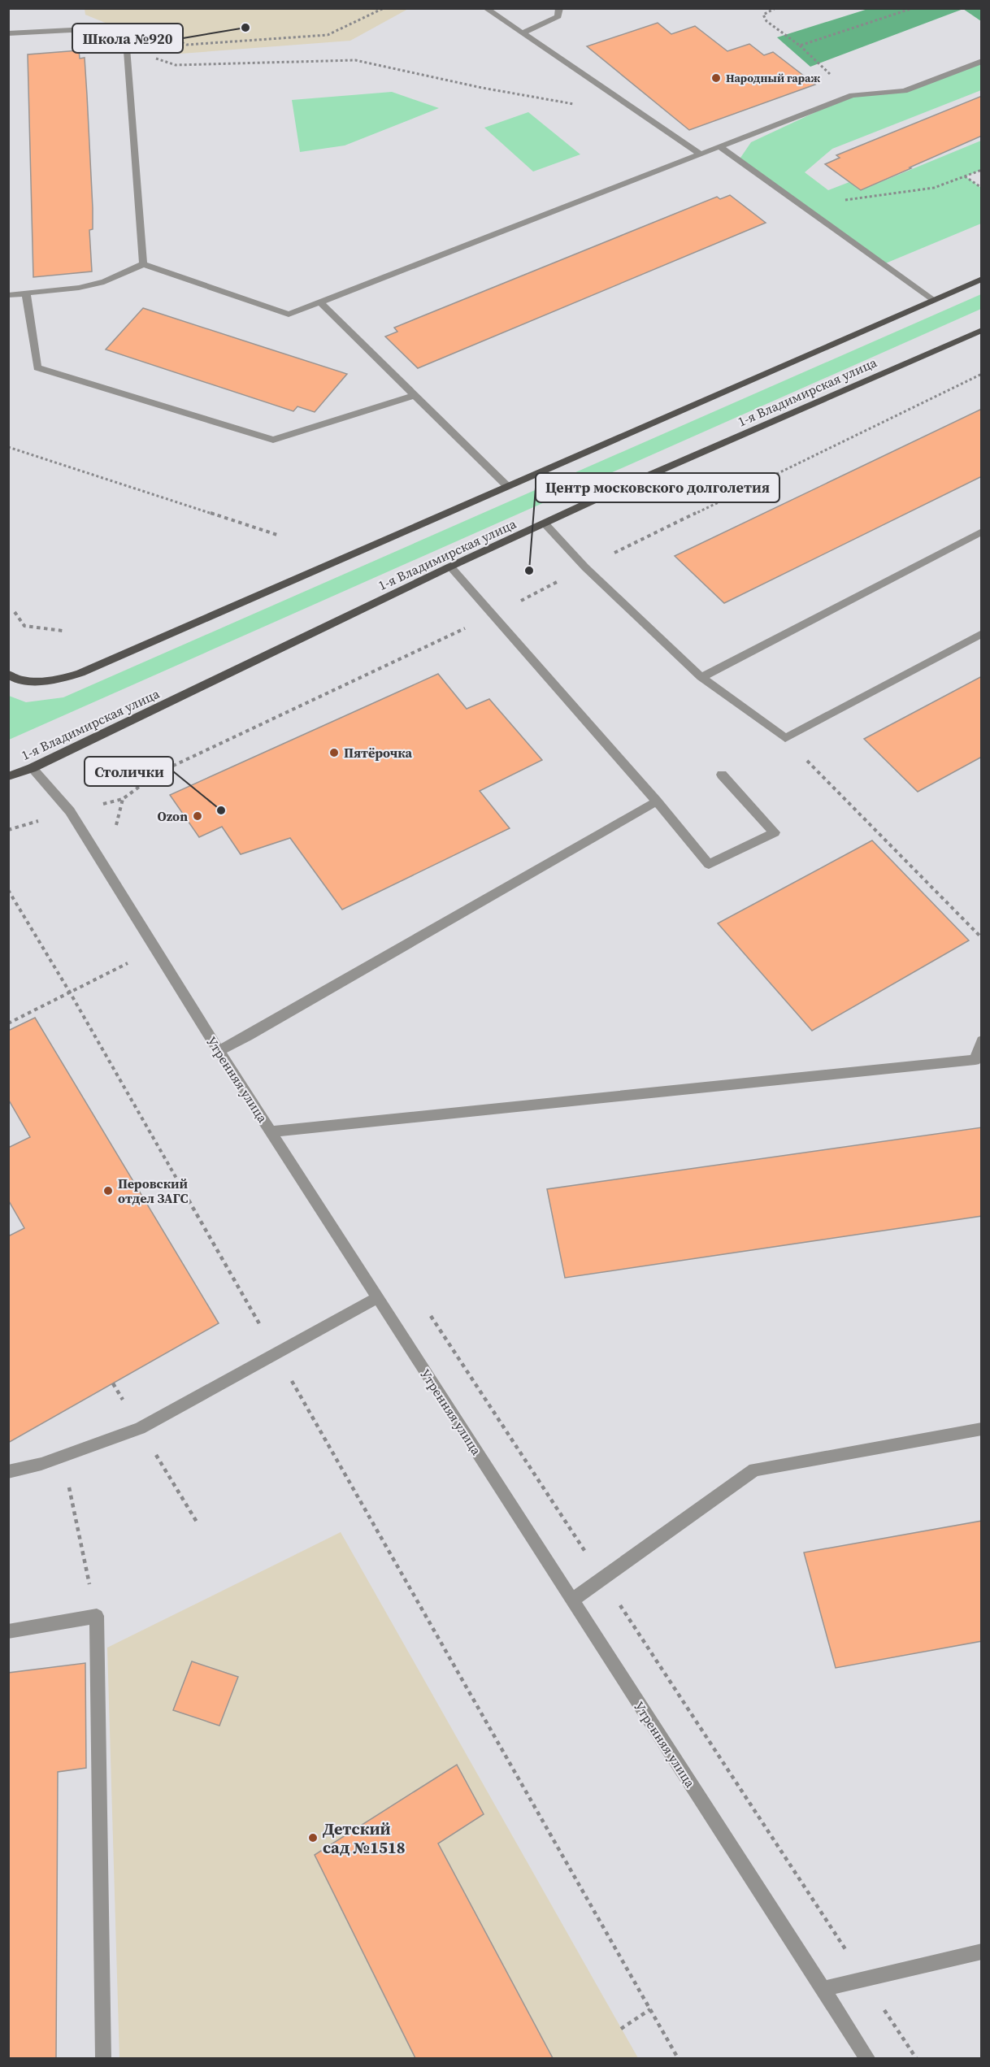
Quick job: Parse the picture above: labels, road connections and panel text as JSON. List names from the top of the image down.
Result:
{
  "streets": {
    "main road": ["1-я Владимирская улица"],
    "street": ["Утренняя улица"]
  },
  "crossings": [
    ["1-я Владимирская улица", "Утренняя улица"]
  ],
  "places": [
    "Школа №920",
    "Народный гараж",
    "Центр московского долголетия",
    "Пятёрочка",
    "Столички",
    "Ozon",
    "Перовский отдел ЗАГС",
    "Детский сад №1518"
  ]
}
